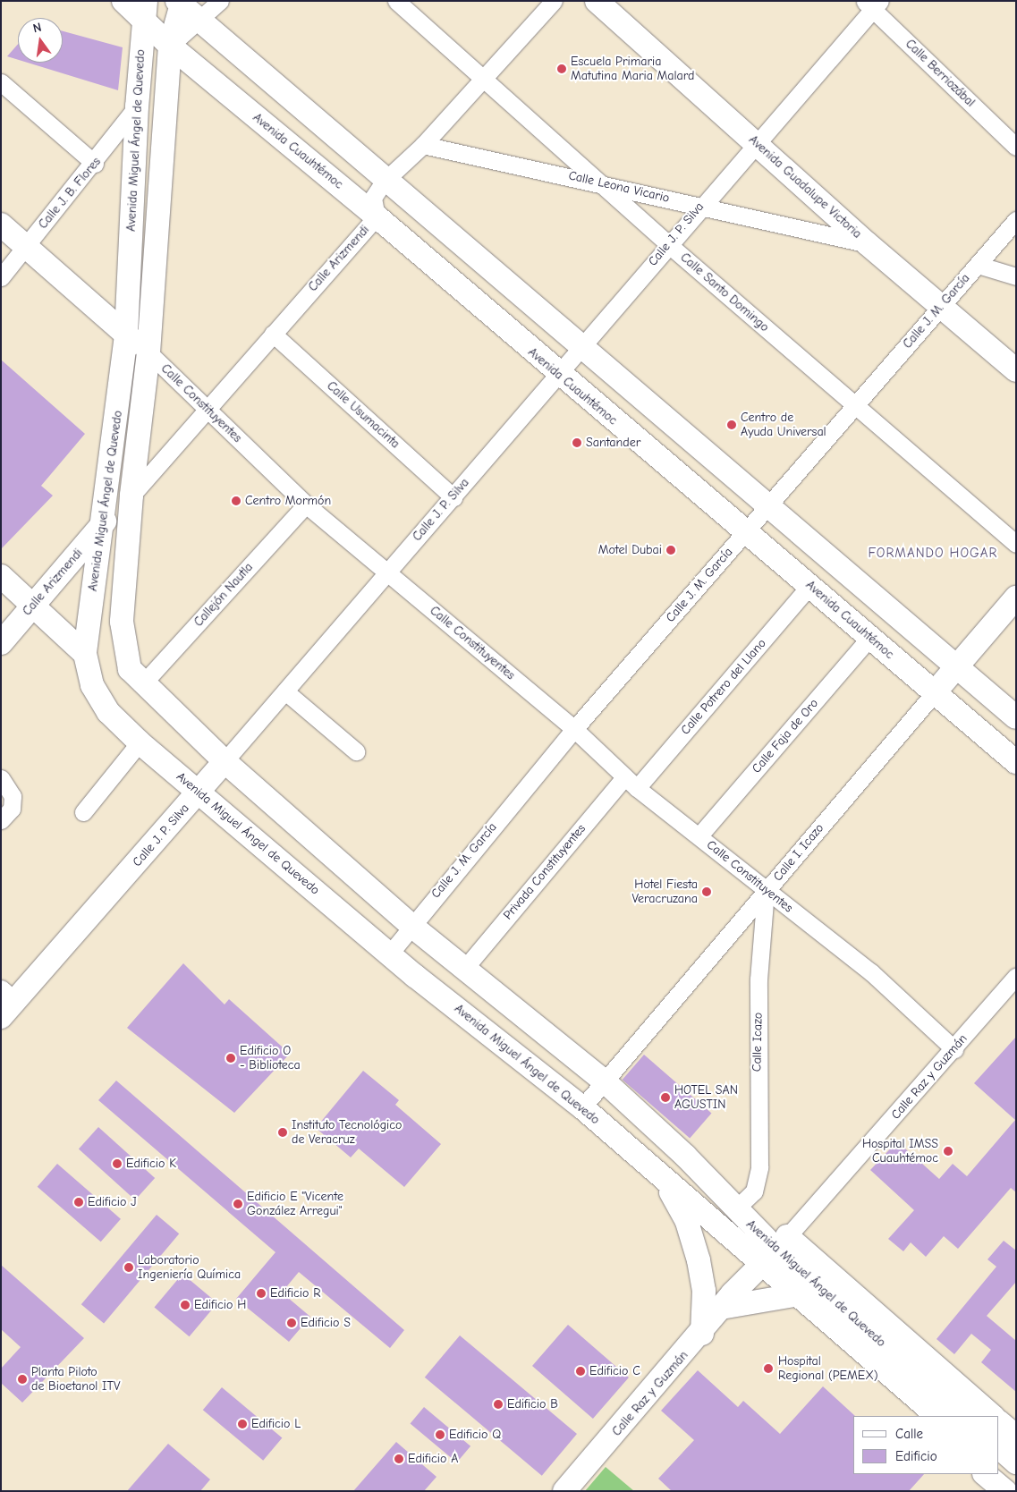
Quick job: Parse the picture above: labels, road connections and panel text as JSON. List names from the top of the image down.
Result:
{
  "streets": {
    "main road": [
      "Avenida Miguel Ángel de Quevedo",
      "Avenida Cuauhtémoc",
      "Avenida Guadalupe Victoria",
      "Calle J. P. Silva",
      "Calle Arizmendi",
      "Calle Constituyentes",
      "Calle I. Icazo",
      "Calle Raz y Guzmán"
    ],
    "street": [
      "Calle Berriozábal",
      "Calle Leona Vicario",
      "Calle J. B. Flores",
      "Calle Santo Domingo",
      "Calle J. M. García",
      "Calle Usumacinta",
      "Callejón Nautla",
      "Calle Potrero del Llano",
      "Calle Faja de Oro",
      "Privada Constituyentes",
      "Calle Icazo"
    ]
  },
  "crossings": [
    ["Calle Berriozábal", "Calle J. P. Silva"],
    ["Avenida Miguel Ángel de Quevedo", "Avenida Cuauhtémoc"],
    ["Avenida Miguel Ángel de Quevedo", "Calle J. B. Flores"],
    ["Avenida Miguel Ángel de Quevedo", "Calle J. P. Silva"],
    ["Avenida Miguel Ángel de Quevedo", "Calle Arizmendi"],
    ["Avenida Miguel Ángel de Quevedo", "Calle J. M. García"],
    ["Avenida Miguel Ángel de Quevedo", "Calle Constituyentes"],
    ["Avenida Miguel Ángel de Quevedo", "Callejón Nautla"],
    ["Avenida Miguel Ángel de Quevedo", "Calle I. Icazo"],
    ["Avenida Miguel Ángel de Quevedo", "Privada Constituyentes"],
    ["Avenida Miguel Ángel de Quevedo", "Calle Icazo"],
    ["Avenida Miguel Ángel de Quevedo", "Calle Raz y Guzmán"],
    ["Avenida Cuauhtémoc", "Calle J. P. Silva"],
    ["Avenida Cuauhtémoc", "Calle Arizmendi"],
    ["Avenida Cuauhtémoc", "Calle J. M. García"],
    ["Avenida Cuauhtémoc", "Calle Potrero del Llano"],
    ["Avenida Cuauhtémoc", "Calle Faja de Oro"],
    ["Avenida Cuauhtémoc", "Calle I. Icazo"],
    ["Calle Leona Vicario", "Avenida Guadalupe Victoria"],
    ["Calle Leona Vicario", "Calle J. P. Silva"],
    ["Calle Leona Vicario", "Calle Arizmendi"],
    ["Calle Leona Vicario", "Calle Santo Domingo"],
    ["Avenida Guadalupe Victoria", "Calle J. P. Silva"],
    ["Avenida Guadalupe Victoria", "Calle J. M. García"],
    ["Calle J. B. Flores", "Calle Constituyentes"],
    ["Calle J. P. Silva", "Calle Santo Domingo"],
    ["Calle J. P. Silva", "Calle Constituyentes"],
    ["Calle J. P. Silva", "Calle Usumacinta"],
    ["Calle Arizmendi", "Calle Santo Domingo"],
    ["Calle Arizmendi", "Calle Constituyentes"],
    ["Calle Arizmendi", "Calle Usumacinta"],
    ["Calle Santo Domingo", "Calle J. M. García"],
    ["Calle J. M. García", "Calle Constituyentes"],
    ["Calle Constituyentes", "Callejón Nautla"],
    ["Calle Constituyentes", "Calle Potrero del Llano"],
    ["Calle Constituyentes", "Calle Faja de Oro"],
    ["Calle Constituyentes", "Calle I. Icazo"],
    ["Calle Constituyentes", "Privada Constituyentes"],
    ["Calle Constituyentes", "Calle Icazo"],
    ["Calle Constituyentes", "Calle Raz y Guzmán"],
    ["Calle Potrero del Llano", "Privada Constituyentes"],
    ["Calle I. Icazo", "Calle Icazo"]
  ],
  "districts": ["FORMANDO HOGAR"],
  "places": [
    "Escuela Primaria Matutina Maria Malard",
    "Centro de Ayuda Universal",
    "Santander",
    "Centro Mormón",
    "Motel Dubai",
    "Hotel Fiesta Veracruzana",
    "Edificio O - Biblioteca",
    "HOTEL SAN AGUSTIN",
    "Instituto Tecnológico de Veracruz",
    "Hospital IMSS Cuauhtémoc",
    "Edificio K",
    "Edificio J",
    "Edificio E \"Vicente González Arregui\"",
    "Laboratorio Ingeniería Química",
    "Edificio R",
    "Edificio H",
    "Edificio S",
    "Hospital Regional (PEMEX)",
    "Edificio C",
    "Planta Piloto de Bioetanol ITV",
    "Edificio B",
    "Edificio L",
    "Edificio Q",
    "Edificio A"
  ],
  "legend": ["Calle", "Edificio"],
  "north": "top"
}
